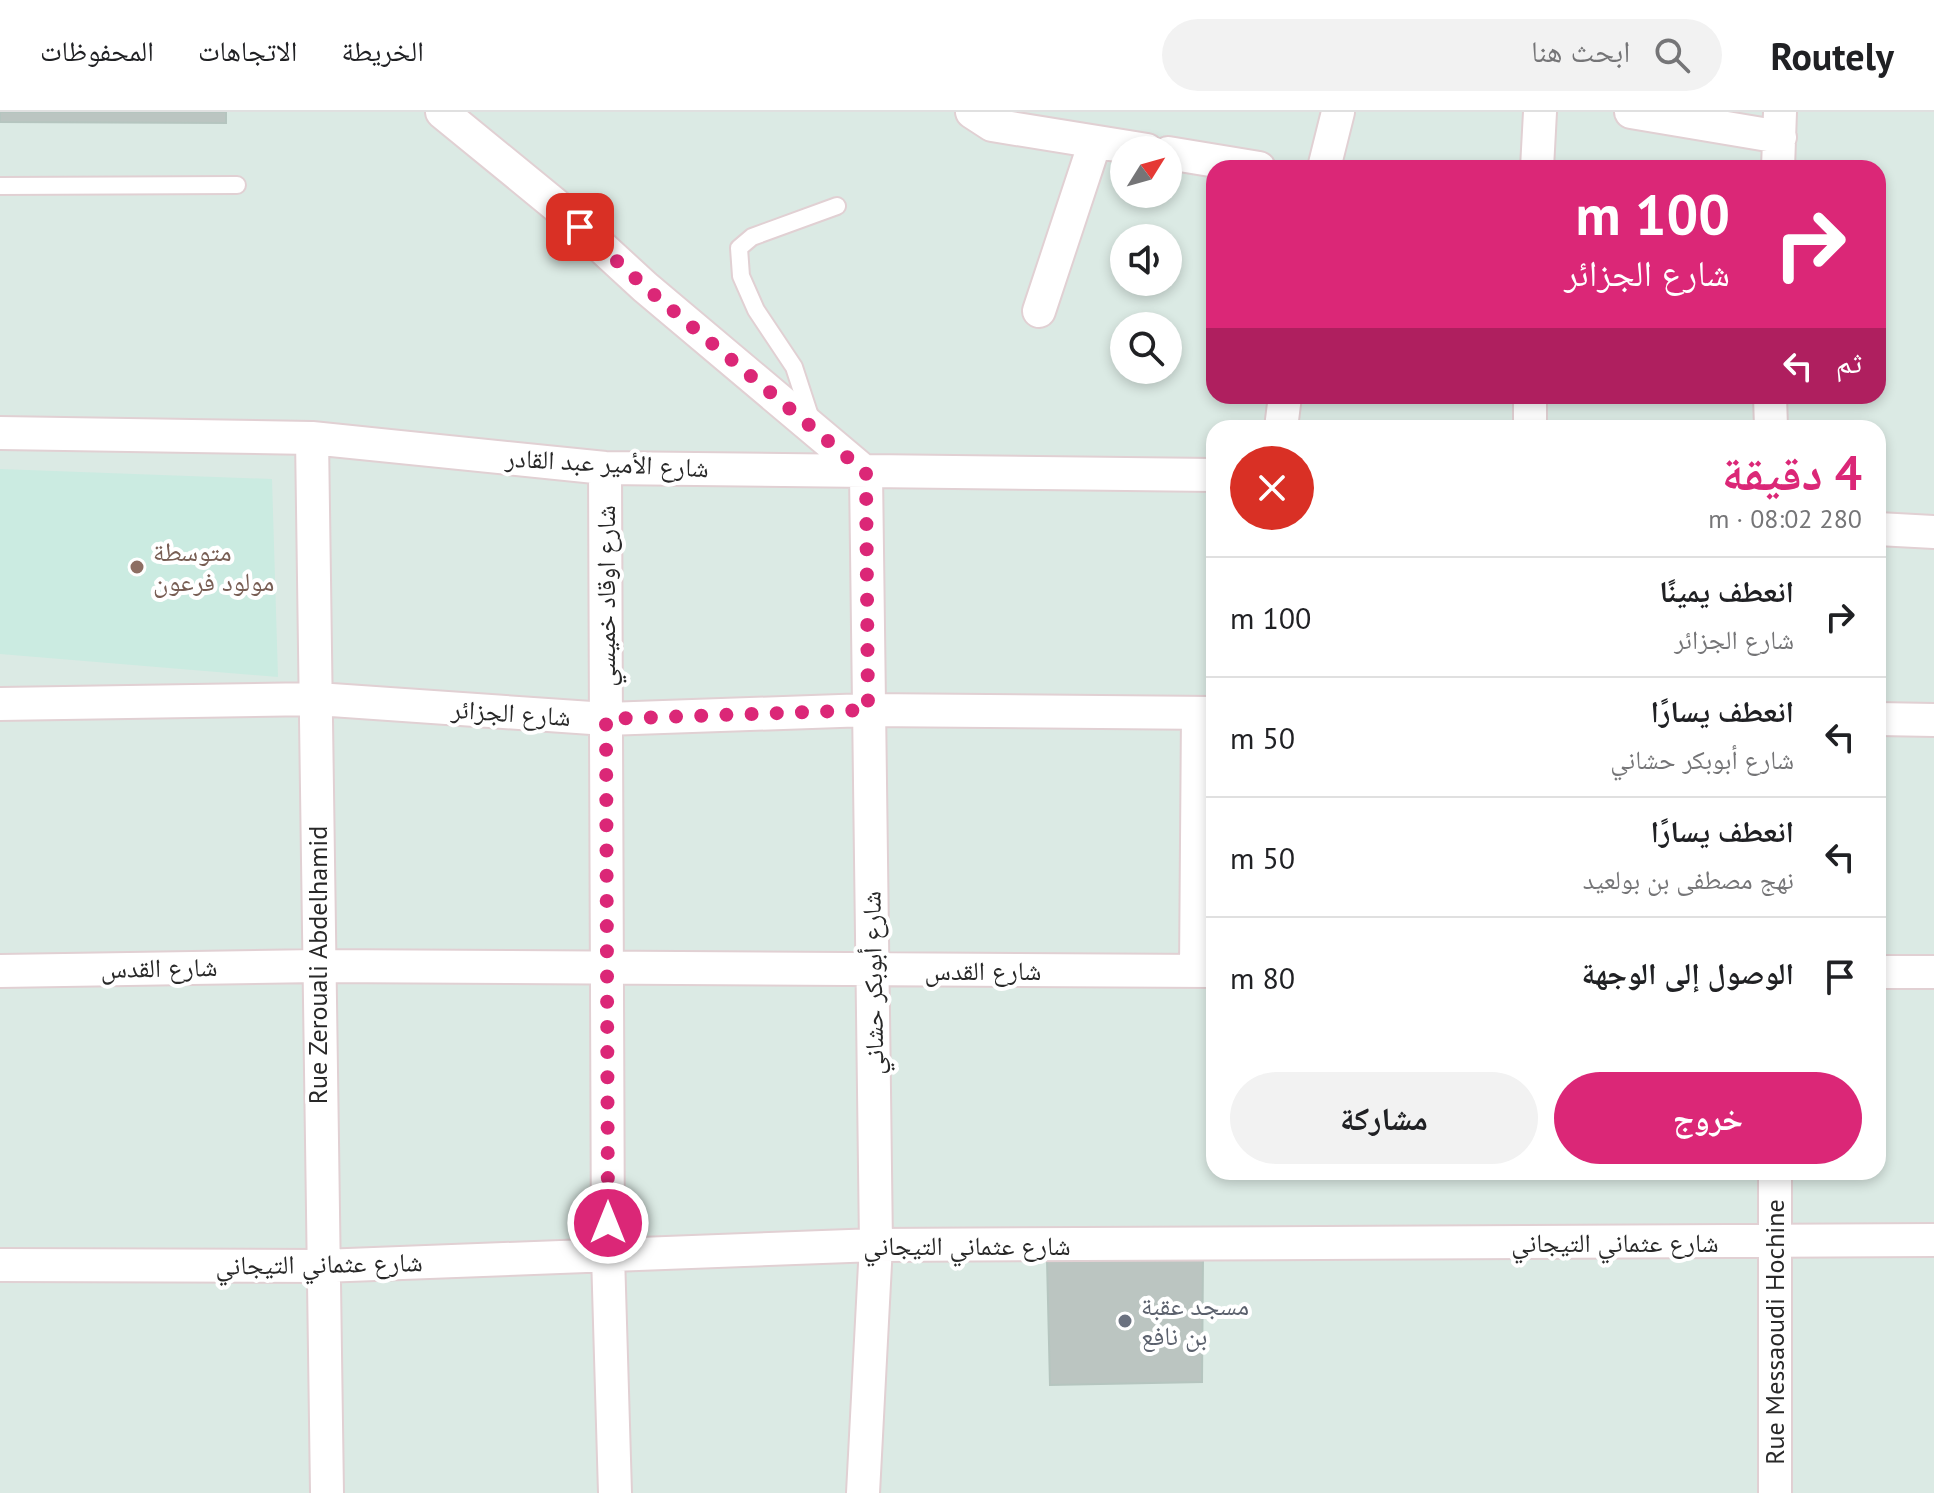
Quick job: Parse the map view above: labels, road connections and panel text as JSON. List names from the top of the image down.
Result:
{
  "streets": {
    "street": [
      "شارع الأمير عبد القادر",
      "شارع اوقاد خميسي",
      "شارع الجزائر",
      "Rue Zerouali Abdelhamid",
      "شارع القدس",
      "شارع أبوبكر حشاني",
      "شارع عثماني التيجاني",
      "Rue Messaoudi Hochine"
    ]
  },
  "crossings": [
    ["شارع الأمير عبد القادر", "شارع اوقاد خميسي"],
    ["شارع الأمير عبد القادر", "Rue Zerouali Abdelhamid"],
    ["شارع الأمير عبد القادر", "شارع أبوبكر حشاني"],
    ["شارع اوقاد خميسي", "شارع الجزائر"],
    ["شارع اوقاد خميسي", "شارع القدس"],
    ["شارع اوقاد خميسي", "شارع عثماني التيجاني"],
    ["شارع الجزائر", "Rue Zerouali Abdelhamid"],
    ["شارع الجزائر", "شارع أبوبكر حشاني"],
    ["Rue Zerouali Abdelhamid", "شارع القدس"],
    ["Rue Zerouali Abdelhamid", "شارع عثماني التيجاني"],
    ["شارع القدس", "شارع أبوبكر حشاني"],
    ["شارع أبوبكر حشاني", "شارع عثماني التيجاني"],
    ["شارع عثماني التيجاني", "Rue Messaoudi Hochine"]
  ],
  "places": ["متوسطة مولود فرعون", "مسجد عقبة بن نافع"],
  "north": "top right",
  "page": {
    "header": "Routely",
    "search": "ابحث هنا",
    "nav": ["الخريطة", "الاتجاهات", "المحفوظات"],
    "turn": ["100 m", "شارع الجزائر"],
    "then": "ثم",
    "heading": ["4 دقيقة", "280 m · 08:02"],
    "list": [
      {
        "name": "انعطف يمينًا",
        "note": "شارع الجزائر",
        "value": "100 m"
      },
      {
        "name": "انعطف يسارًا",
        "note": "شارع أبوبكر حشاني",
        "value": "50 m"
      },
      {
        "name": "انعطف يسارًا",
        "note": "نهج مصطفى بن بولعيد",
        "value": "50 m"
      },
      {
        "name": "الوصول إلى الوجهة",
        "value": "80 m"
      }
    ],
    "buttons": ["خروج", "مشاركة"]
  }
}
